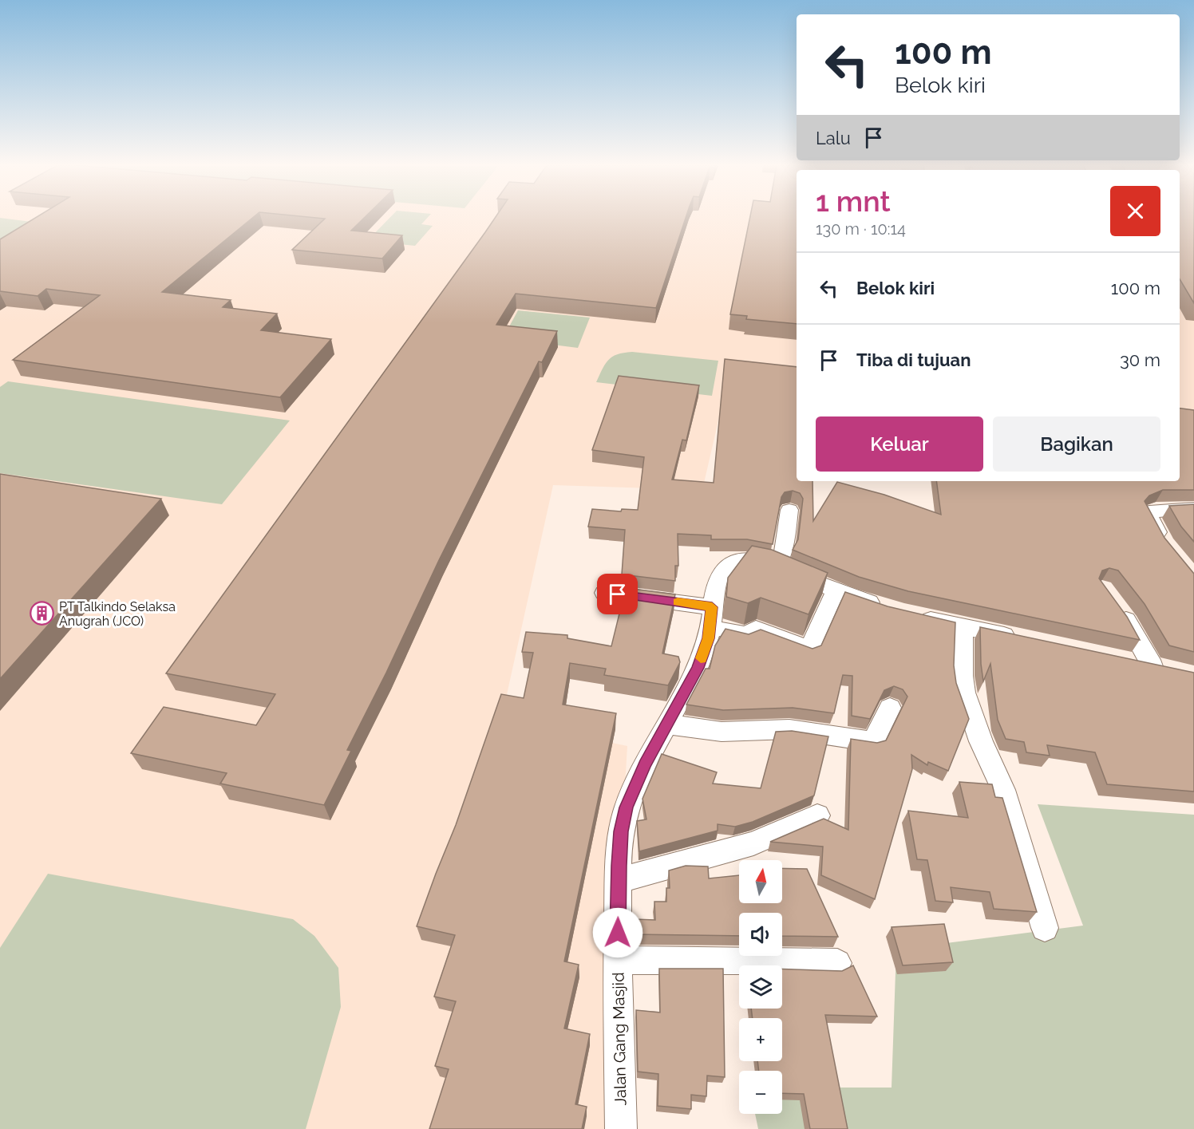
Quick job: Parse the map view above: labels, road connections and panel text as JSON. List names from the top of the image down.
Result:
{
  "streets": {
    "street": ["Jalan Gang Masjid"]
  },
  "places": {
    "building": ["PT Talkindo Selaksa Anugrah (JCO)"]
  },
  "north": "top",
  "page": {
    "turn": ["100 m", "Belok kiri"],
    "then": "Lalu",
    "heading": ["1 mnt", "130 m · 10:14"],
    "list": [
      {
        "name": "Belok kiri",
        "value": "100 m"
      },
      {
        "name": "Tiba di tujuan",
        "value": "30 m"
      }
    ],
    "buttons": ["Keluar", "Bagikan"],
    "map_buttons": ["+", "−"]
  }
}
